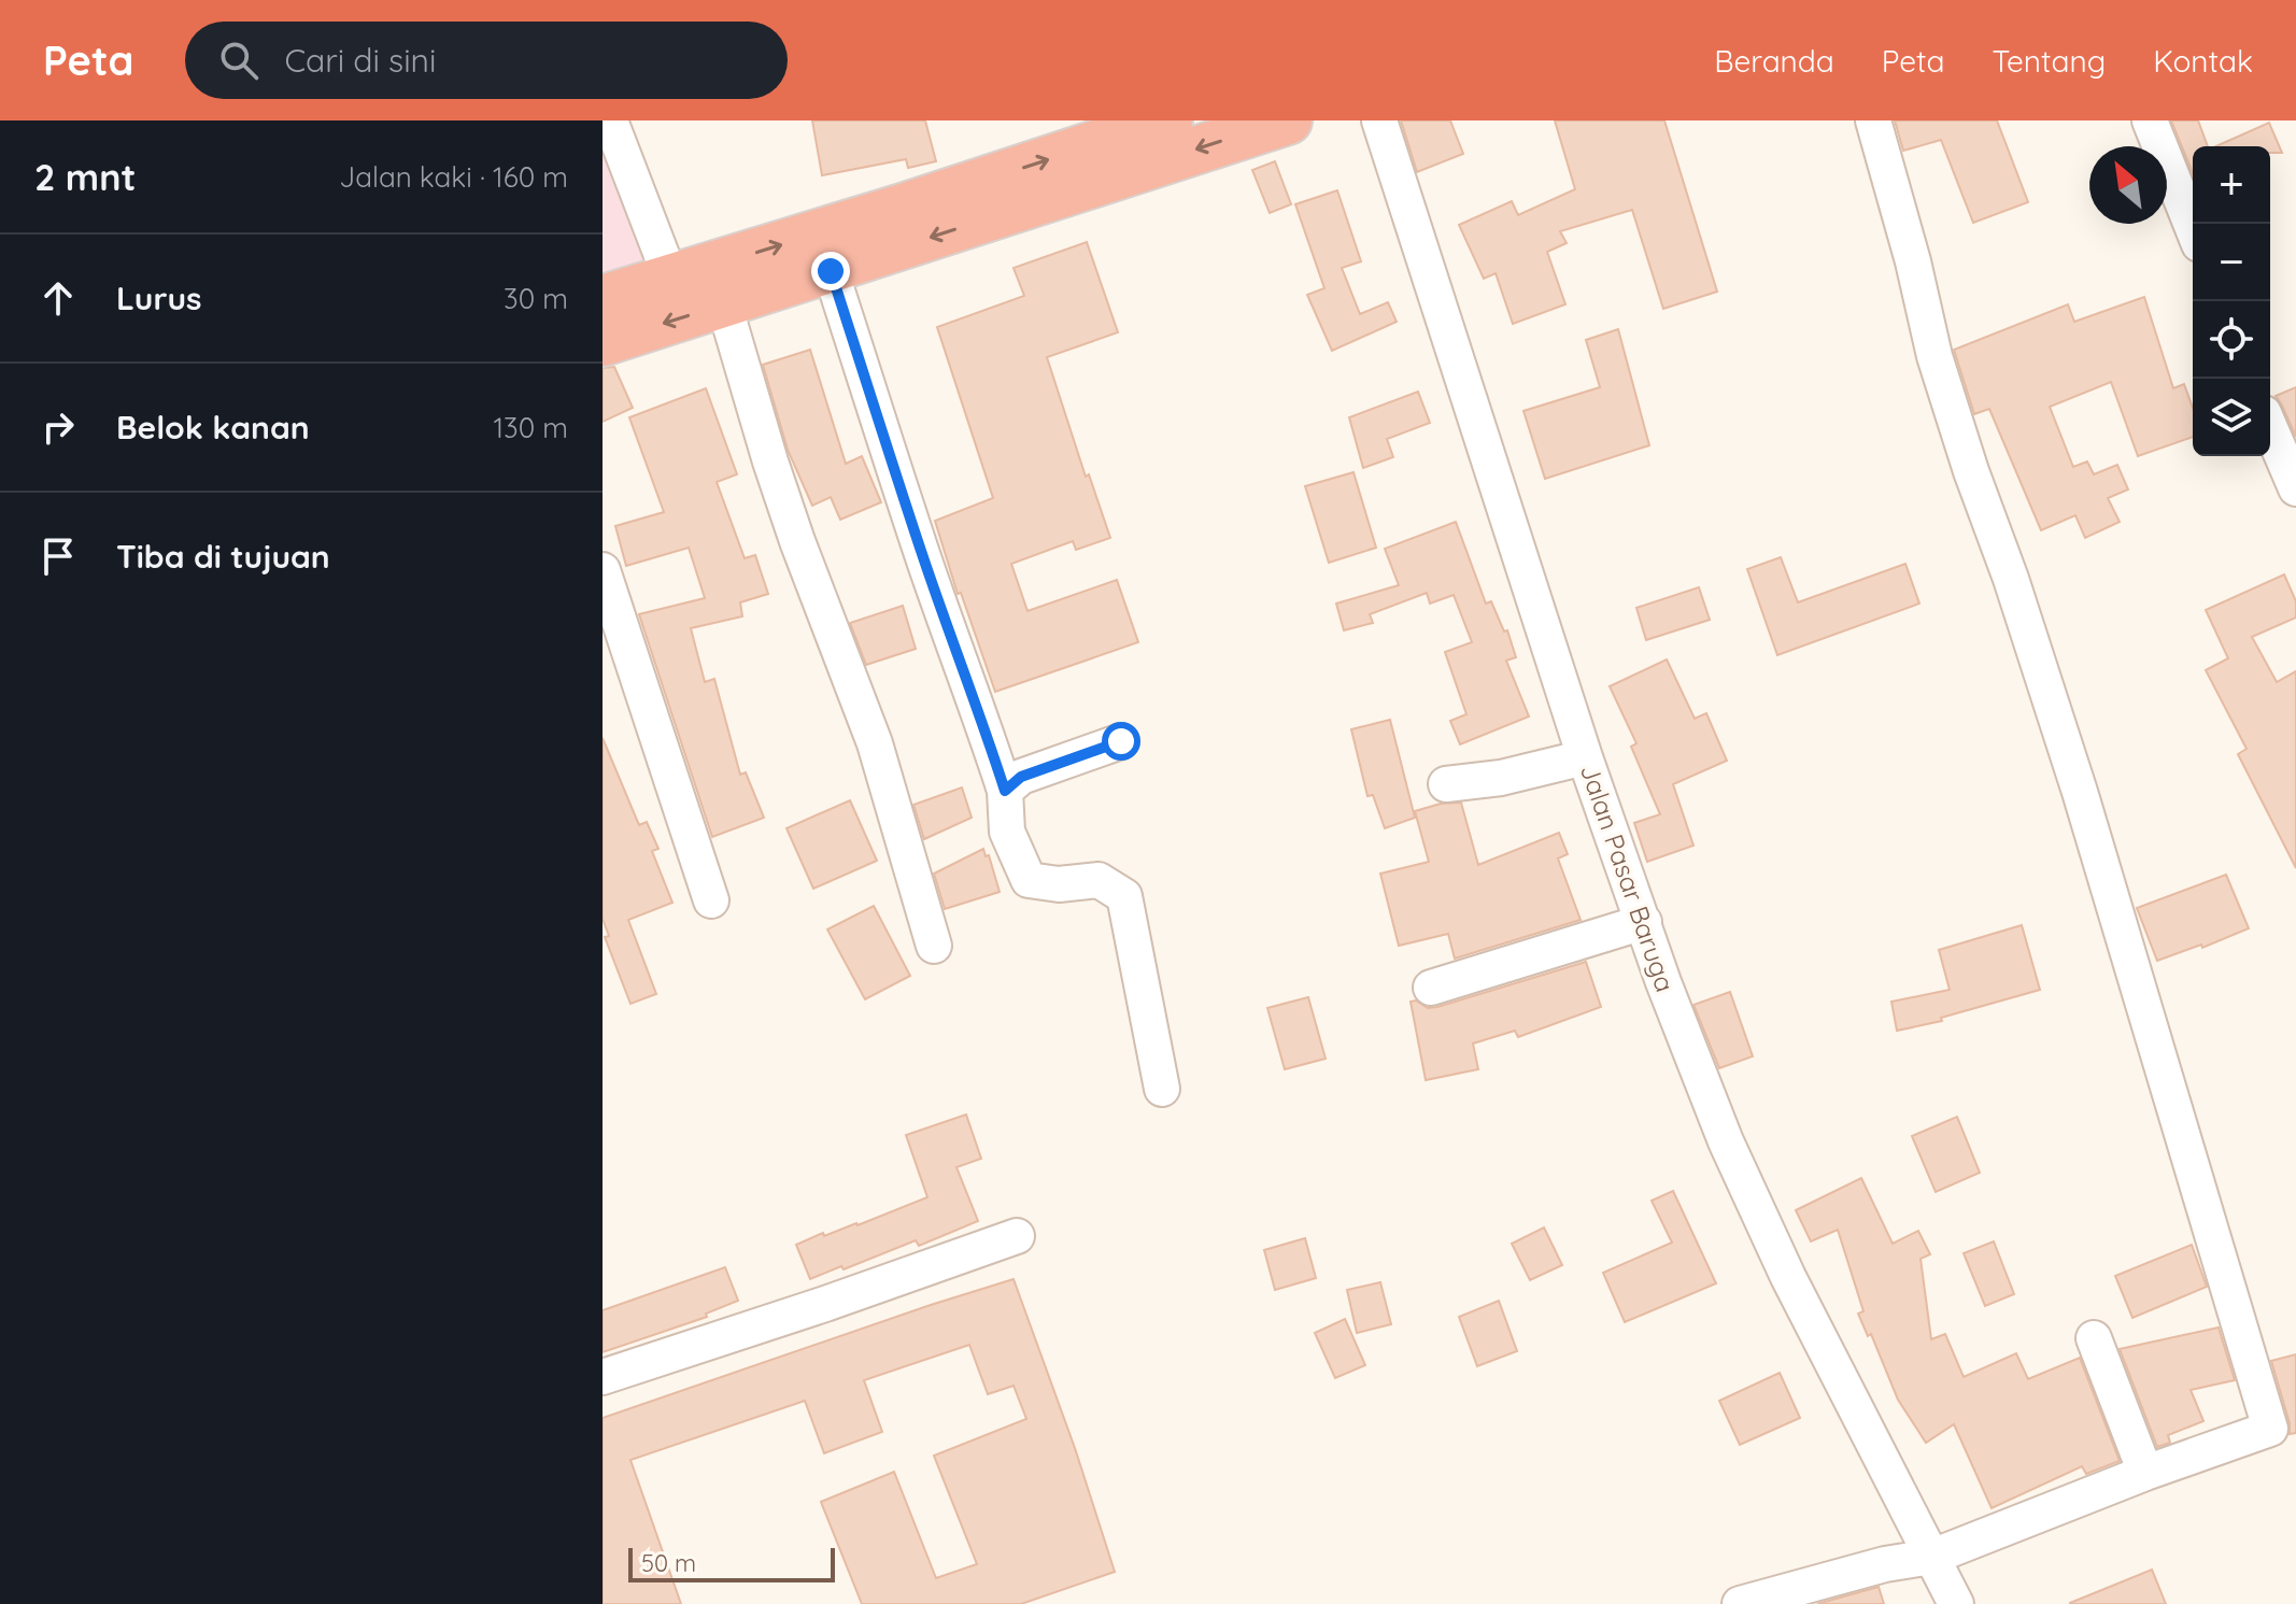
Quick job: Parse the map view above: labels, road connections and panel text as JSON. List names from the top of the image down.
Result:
{
  "streets": {
    "street": ["Jalan Pasar Baruga"]
  },
  "scale_bar": "50 m",
  "north": "top left",
  "page": {
    "header": "Peta",
    "search": "Cari di sini",
    "nav": [
      "Beranda",
      "Peta",
      "Tentang",
      "Kontak"
    ],
    "heading": ["2 mnt", "Jalan kaki · 160 m"],
    "map_buttons": ["+", "−"],
    "list": [
      ["Lurus", "30 m"],
      ["Belok kanan", "130 m"],
      "Tiba di tujuan"
    ],
    "scale": "50 m"
  }
}
